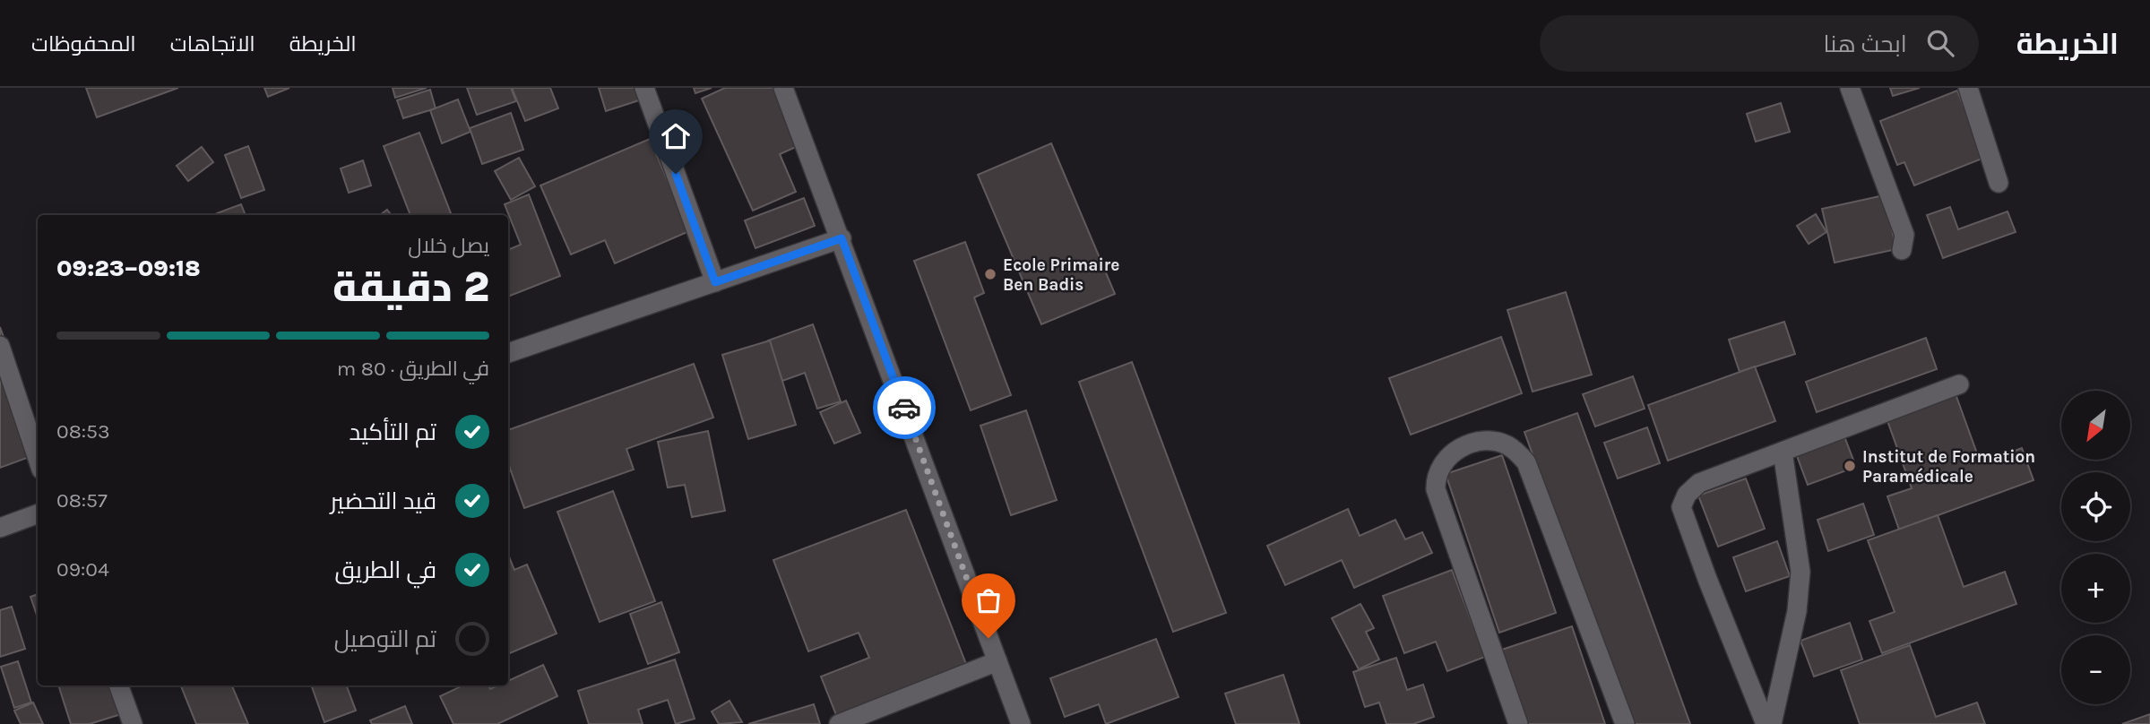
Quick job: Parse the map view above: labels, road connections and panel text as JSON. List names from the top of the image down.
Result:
{
  "places": ["Ecole Primaire Ben Badis", "Institut de Formation Paramédicale"],
  "north": "bottom left",
  "page": {
    "header": "الخريطة",
    "search": "ابحث هنا",
    "nav": ["الخريطة", "الاتجاهات", "المحفوظات"],
    "heading": ["2 دقيقة", "يصل خلال", "09:18–09:23"],
    "bar": "في الطريق · 80 m",
    "map_buttons": ["+", "−"],
    "list": [
      ["تم التأكيد", "08:53"],
      ["قيد التحضير", "08:57"],
      ["في الطريق", "09:04"],
      "تم التوصيل"
    ]
  }
}
